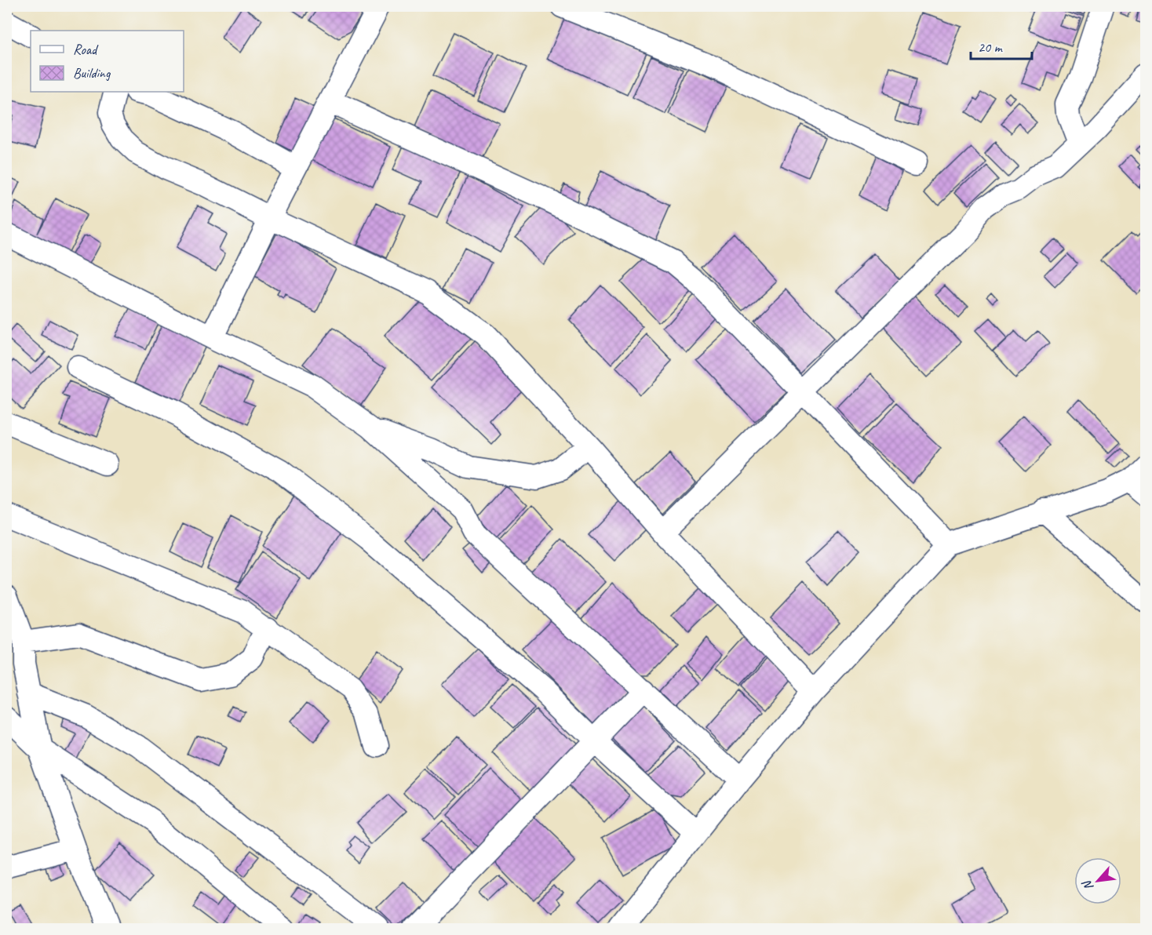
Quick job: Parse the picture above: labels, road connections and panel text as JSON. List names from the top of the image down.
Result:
{
  "legend": ["Road", "Building"],
  "scale_bar": "20 m",
  "north": "bottom left"
}
